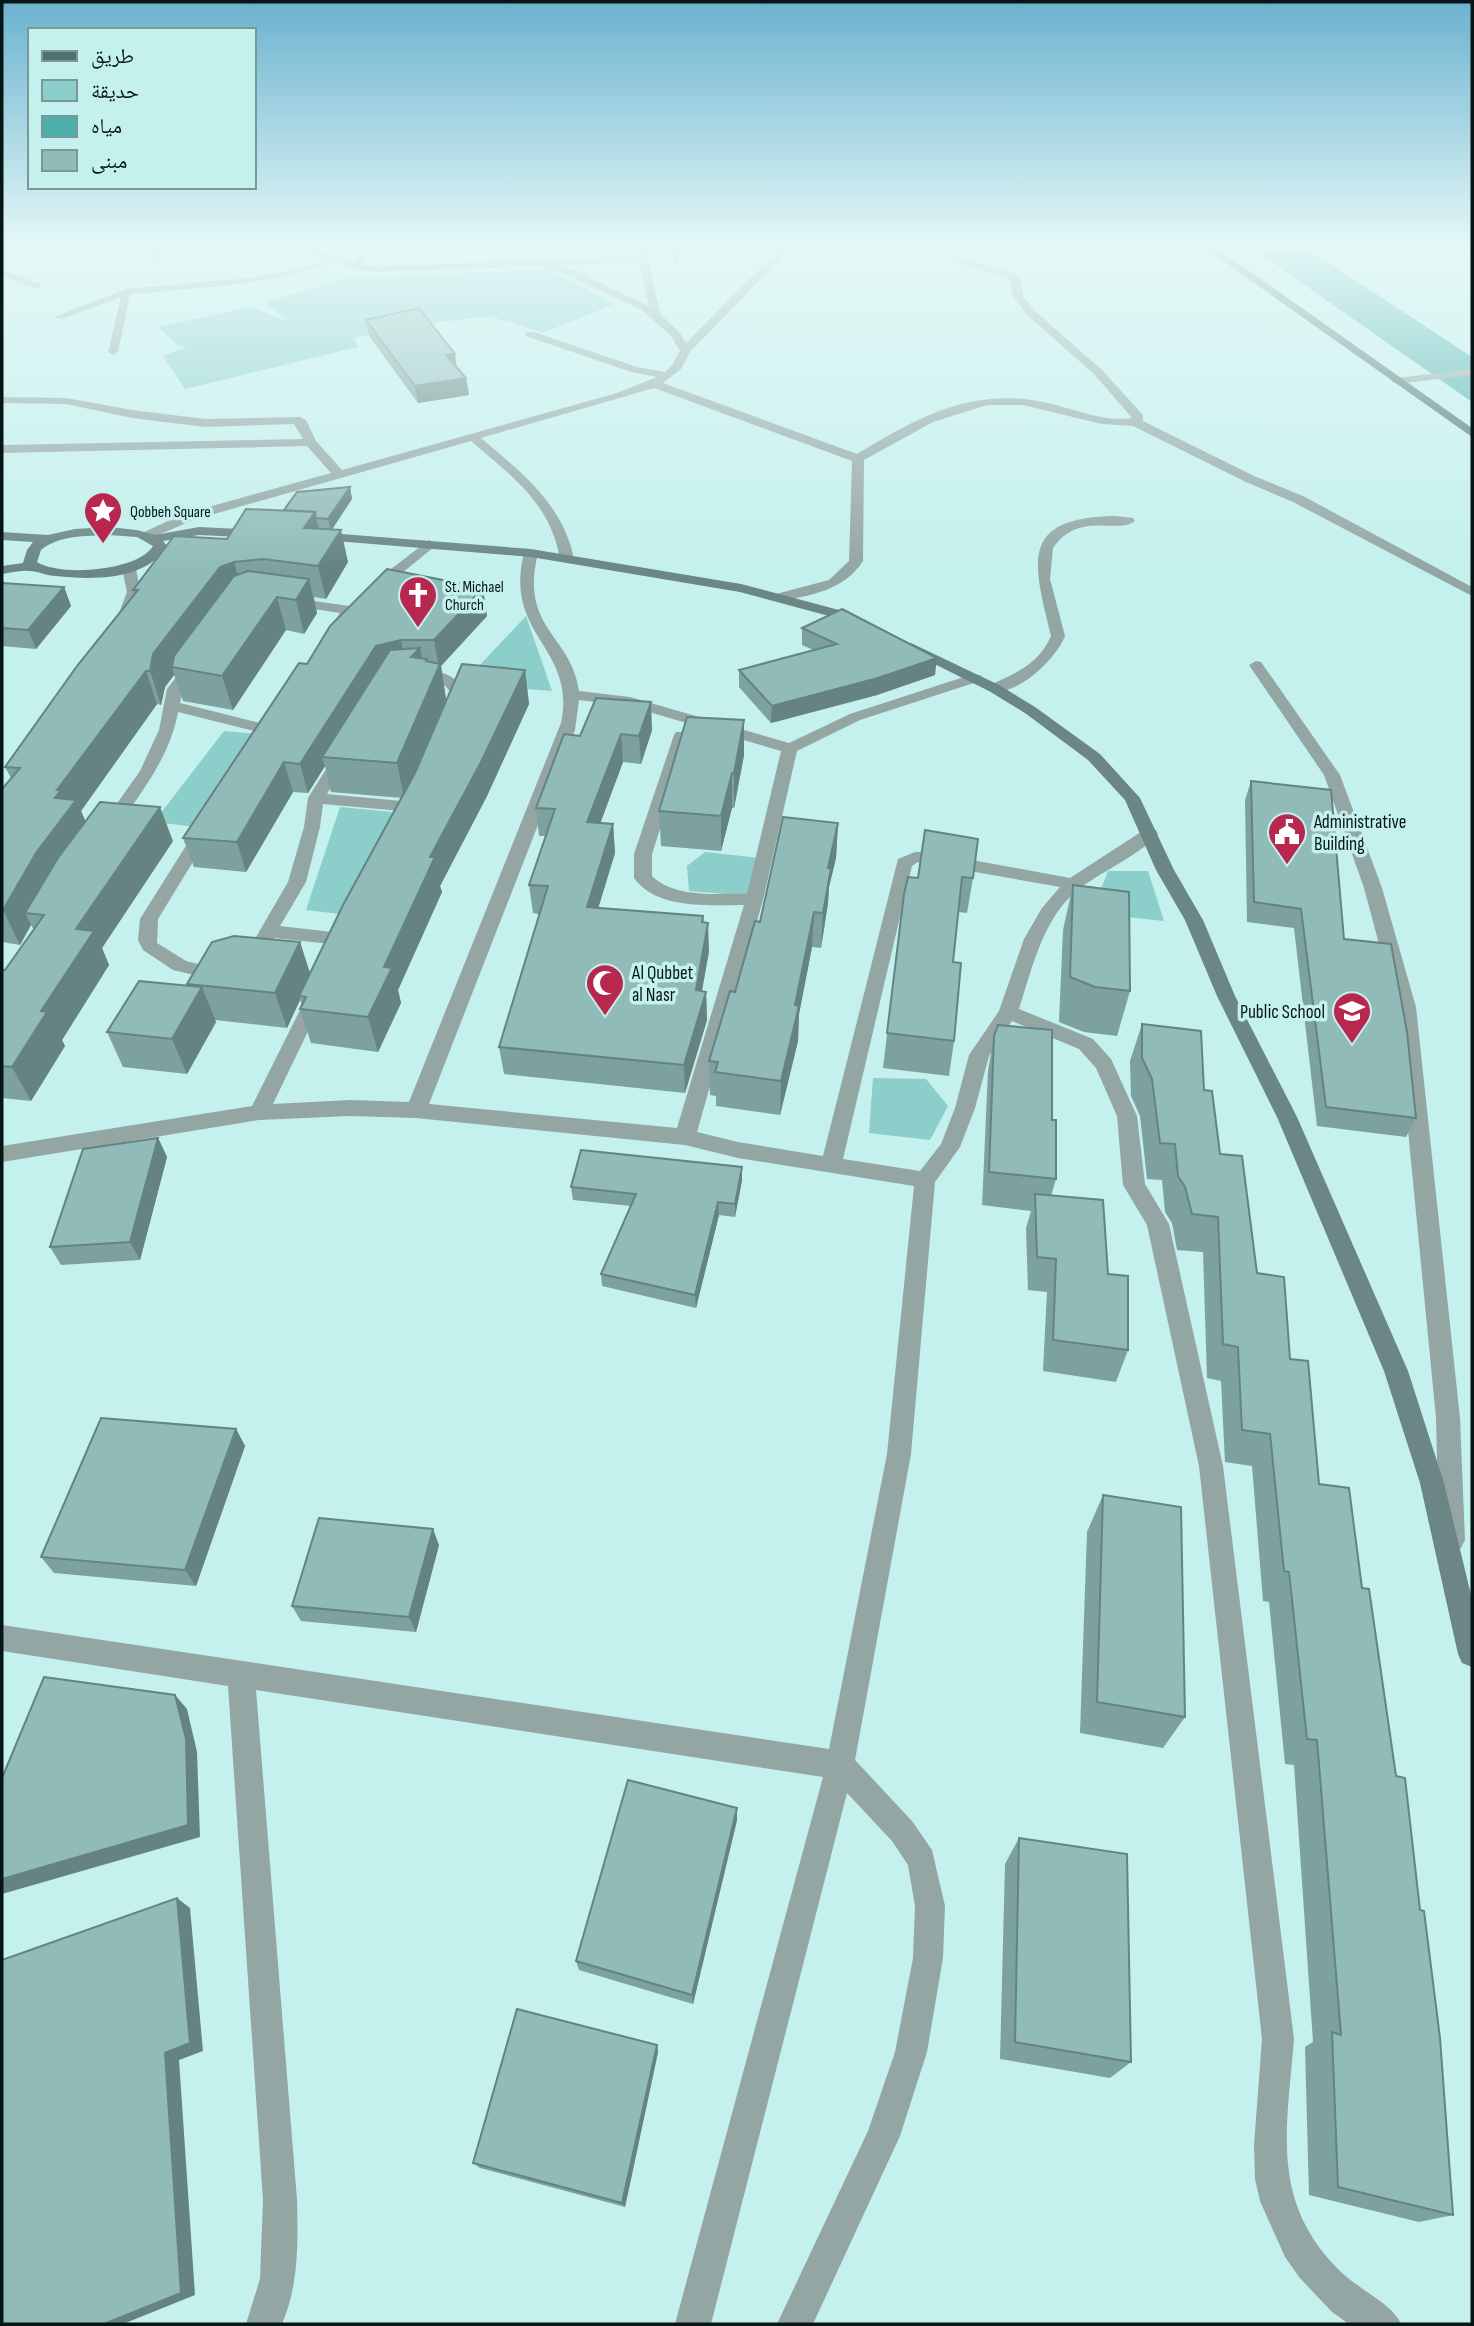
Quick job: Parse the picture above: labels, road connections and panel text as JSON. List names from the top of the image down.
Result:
{
  "places": {
    "place": ["Qobbeh Square"],
    "church": ["St. Michael Church"],
    "public building": ["Administrative Building"],
    "mosque": ["Al Qubbet al Nasr"],
    "school or university": ["Public School"]
  },
  "legend": [
    "طريق",
    "حديقة",
    "مياه",
    "مبنى"
  ]
}
